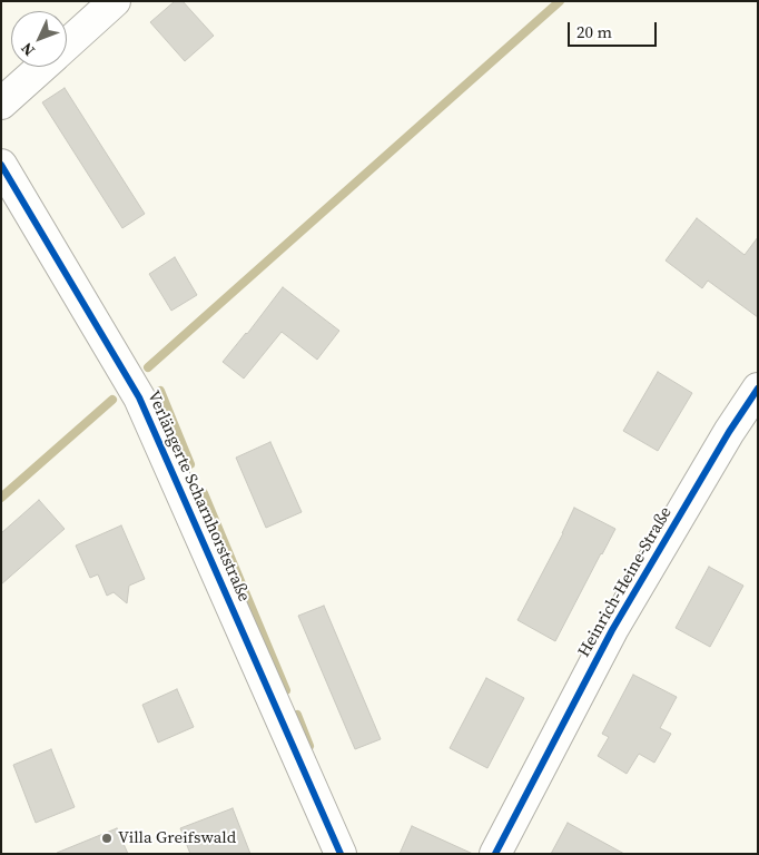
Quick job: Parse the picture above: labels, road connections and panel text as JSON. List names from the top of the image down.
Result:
{
  "streets": {
    "street": ["Verlängerte Scharnhorststraße", "Heinrich-Heine-Straße"]
  },
  "places": ["Villa Greifswald"],
  "scale_bar": "20 m",
  "north": "bottom left"
}
